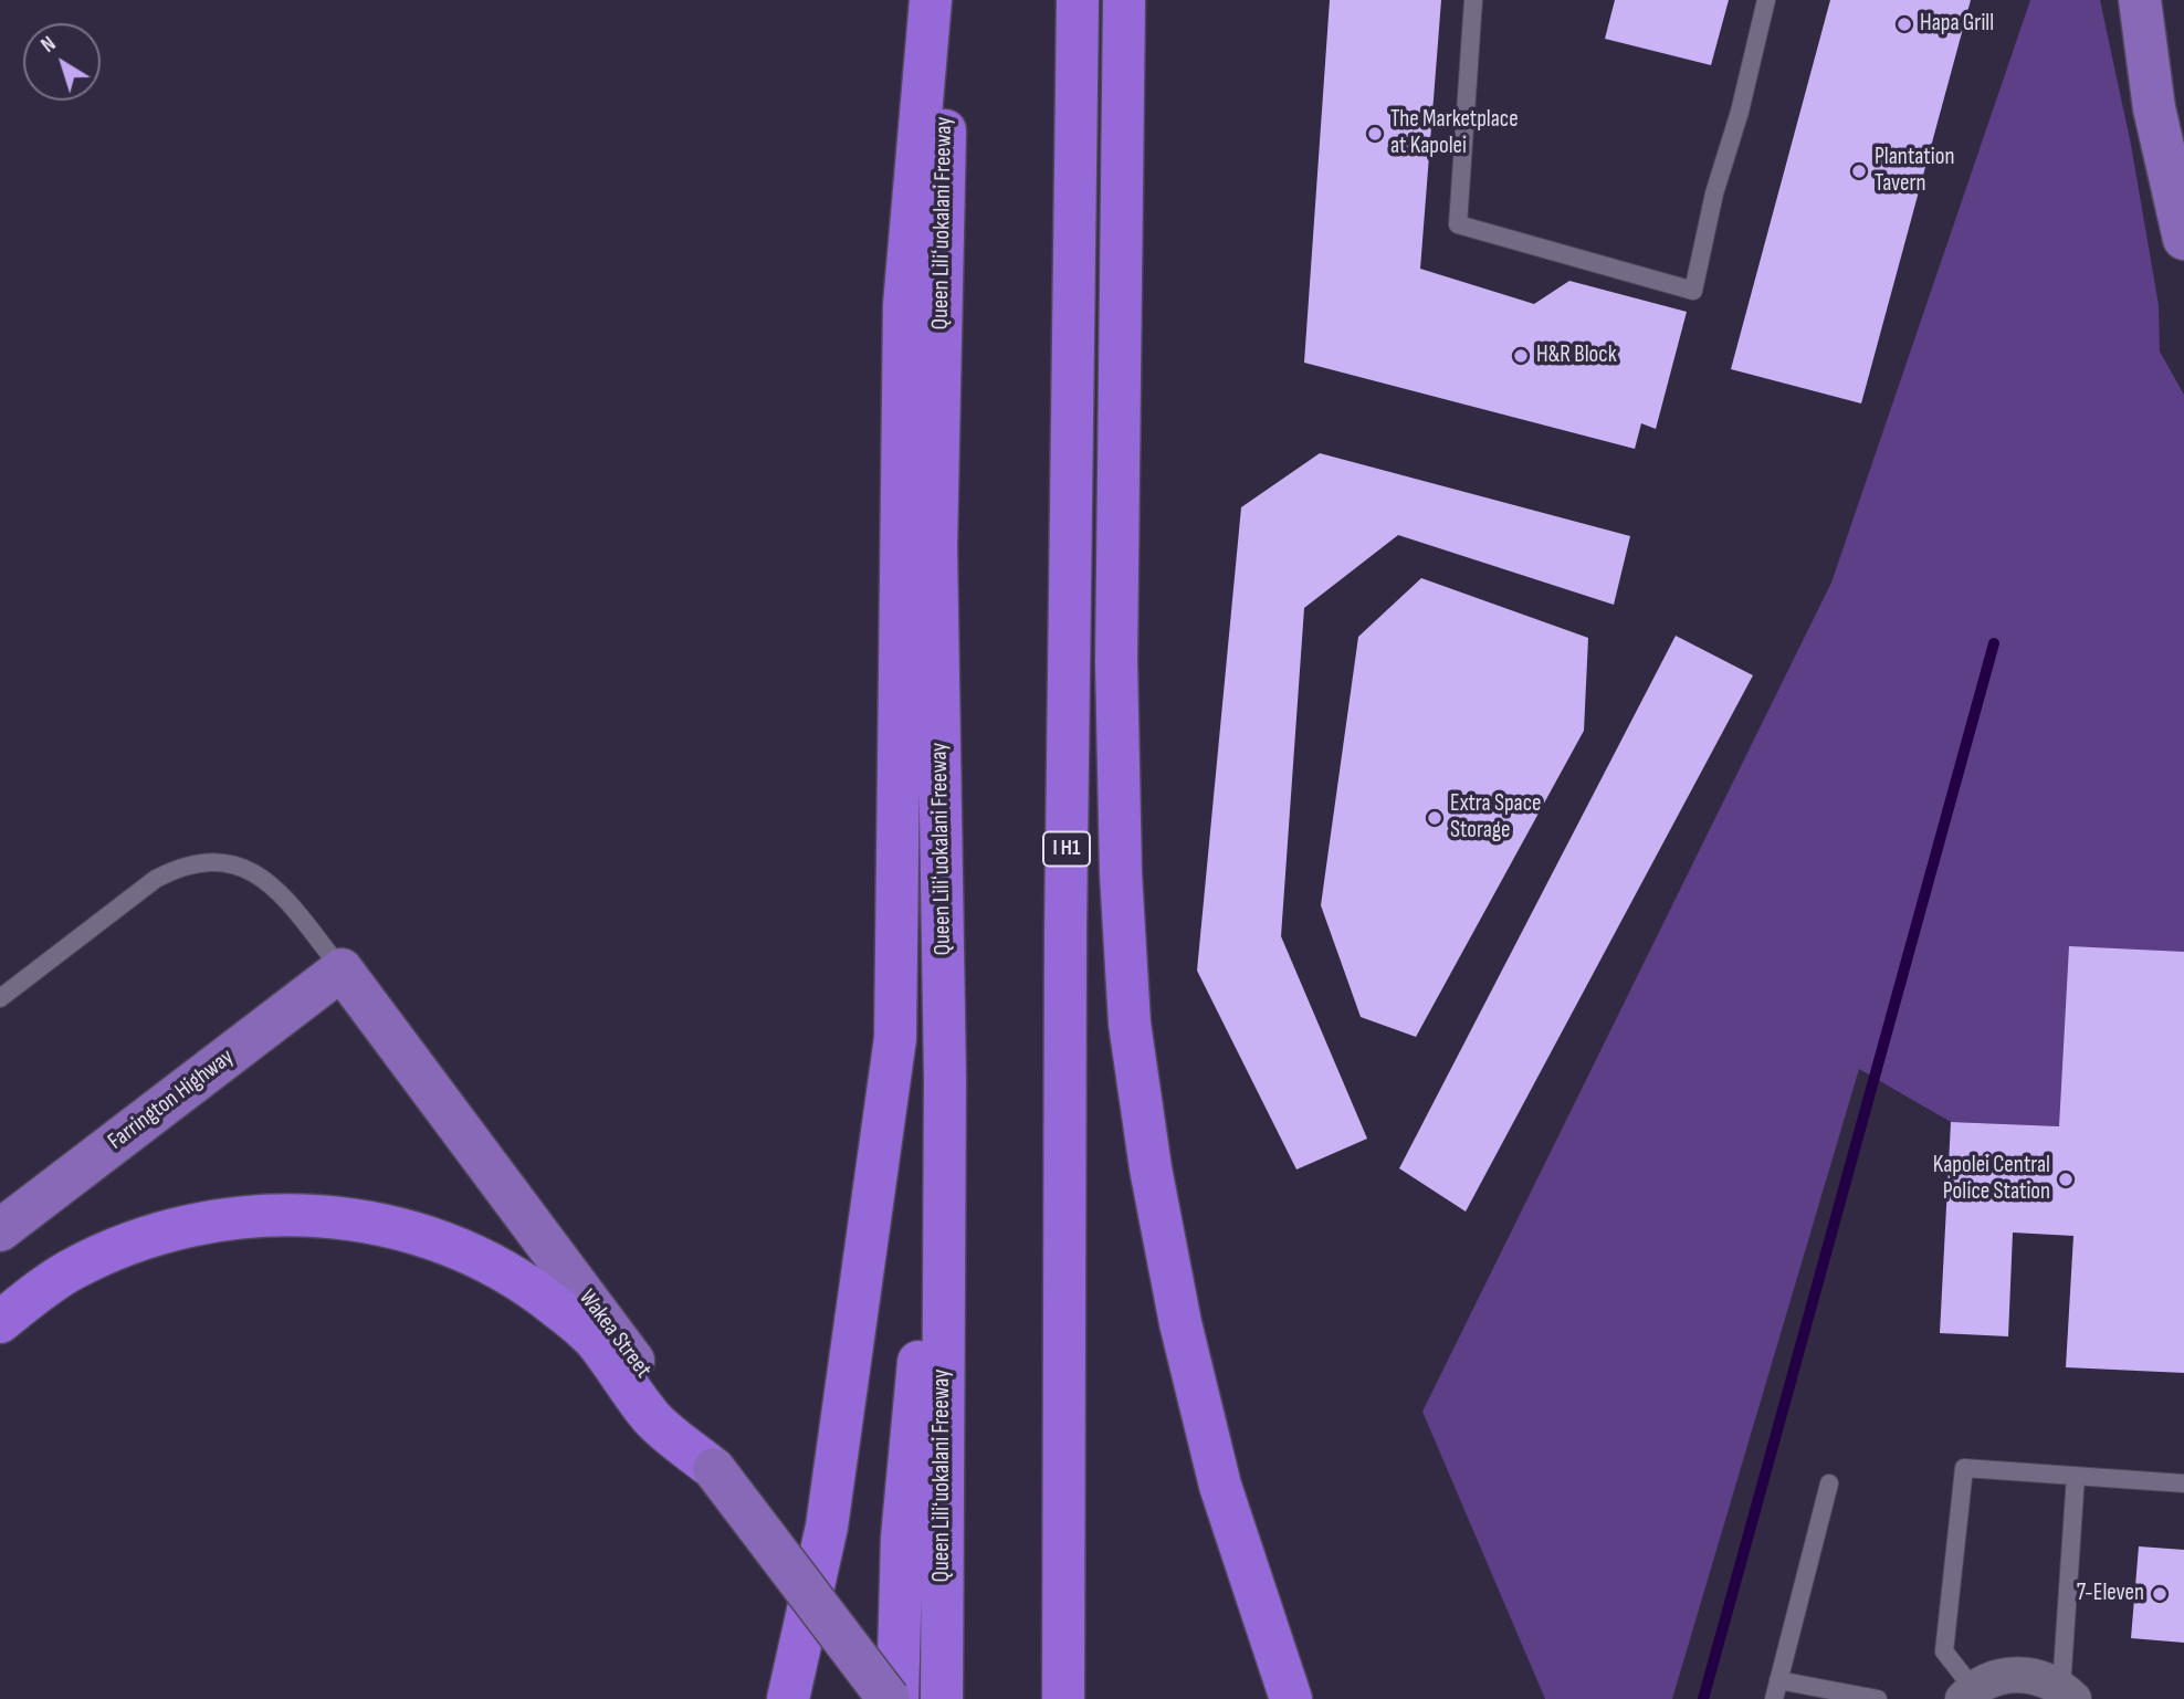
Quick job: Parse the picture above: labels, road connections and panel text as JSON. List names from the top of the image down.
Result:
{
  "streets": {
    "highway": ["Queen Liliʻuokalani Freeway", "I H1"],
    "main road": ["Farrington Highway", "Wakea Street"]
  },
  "crossings": [
    ["Farrington Highway", "Wakea Street"]
  ],
  "places": [
    "Hapa Grill",
    "The Marketplace at Kapolei",
    "Plantation Tavern",
    "H&R Block",
    "Extra Space Storage",
    "Kapolei Central Police Station",
    "7-Eleven"
  ],
  "north": "top left"
}
